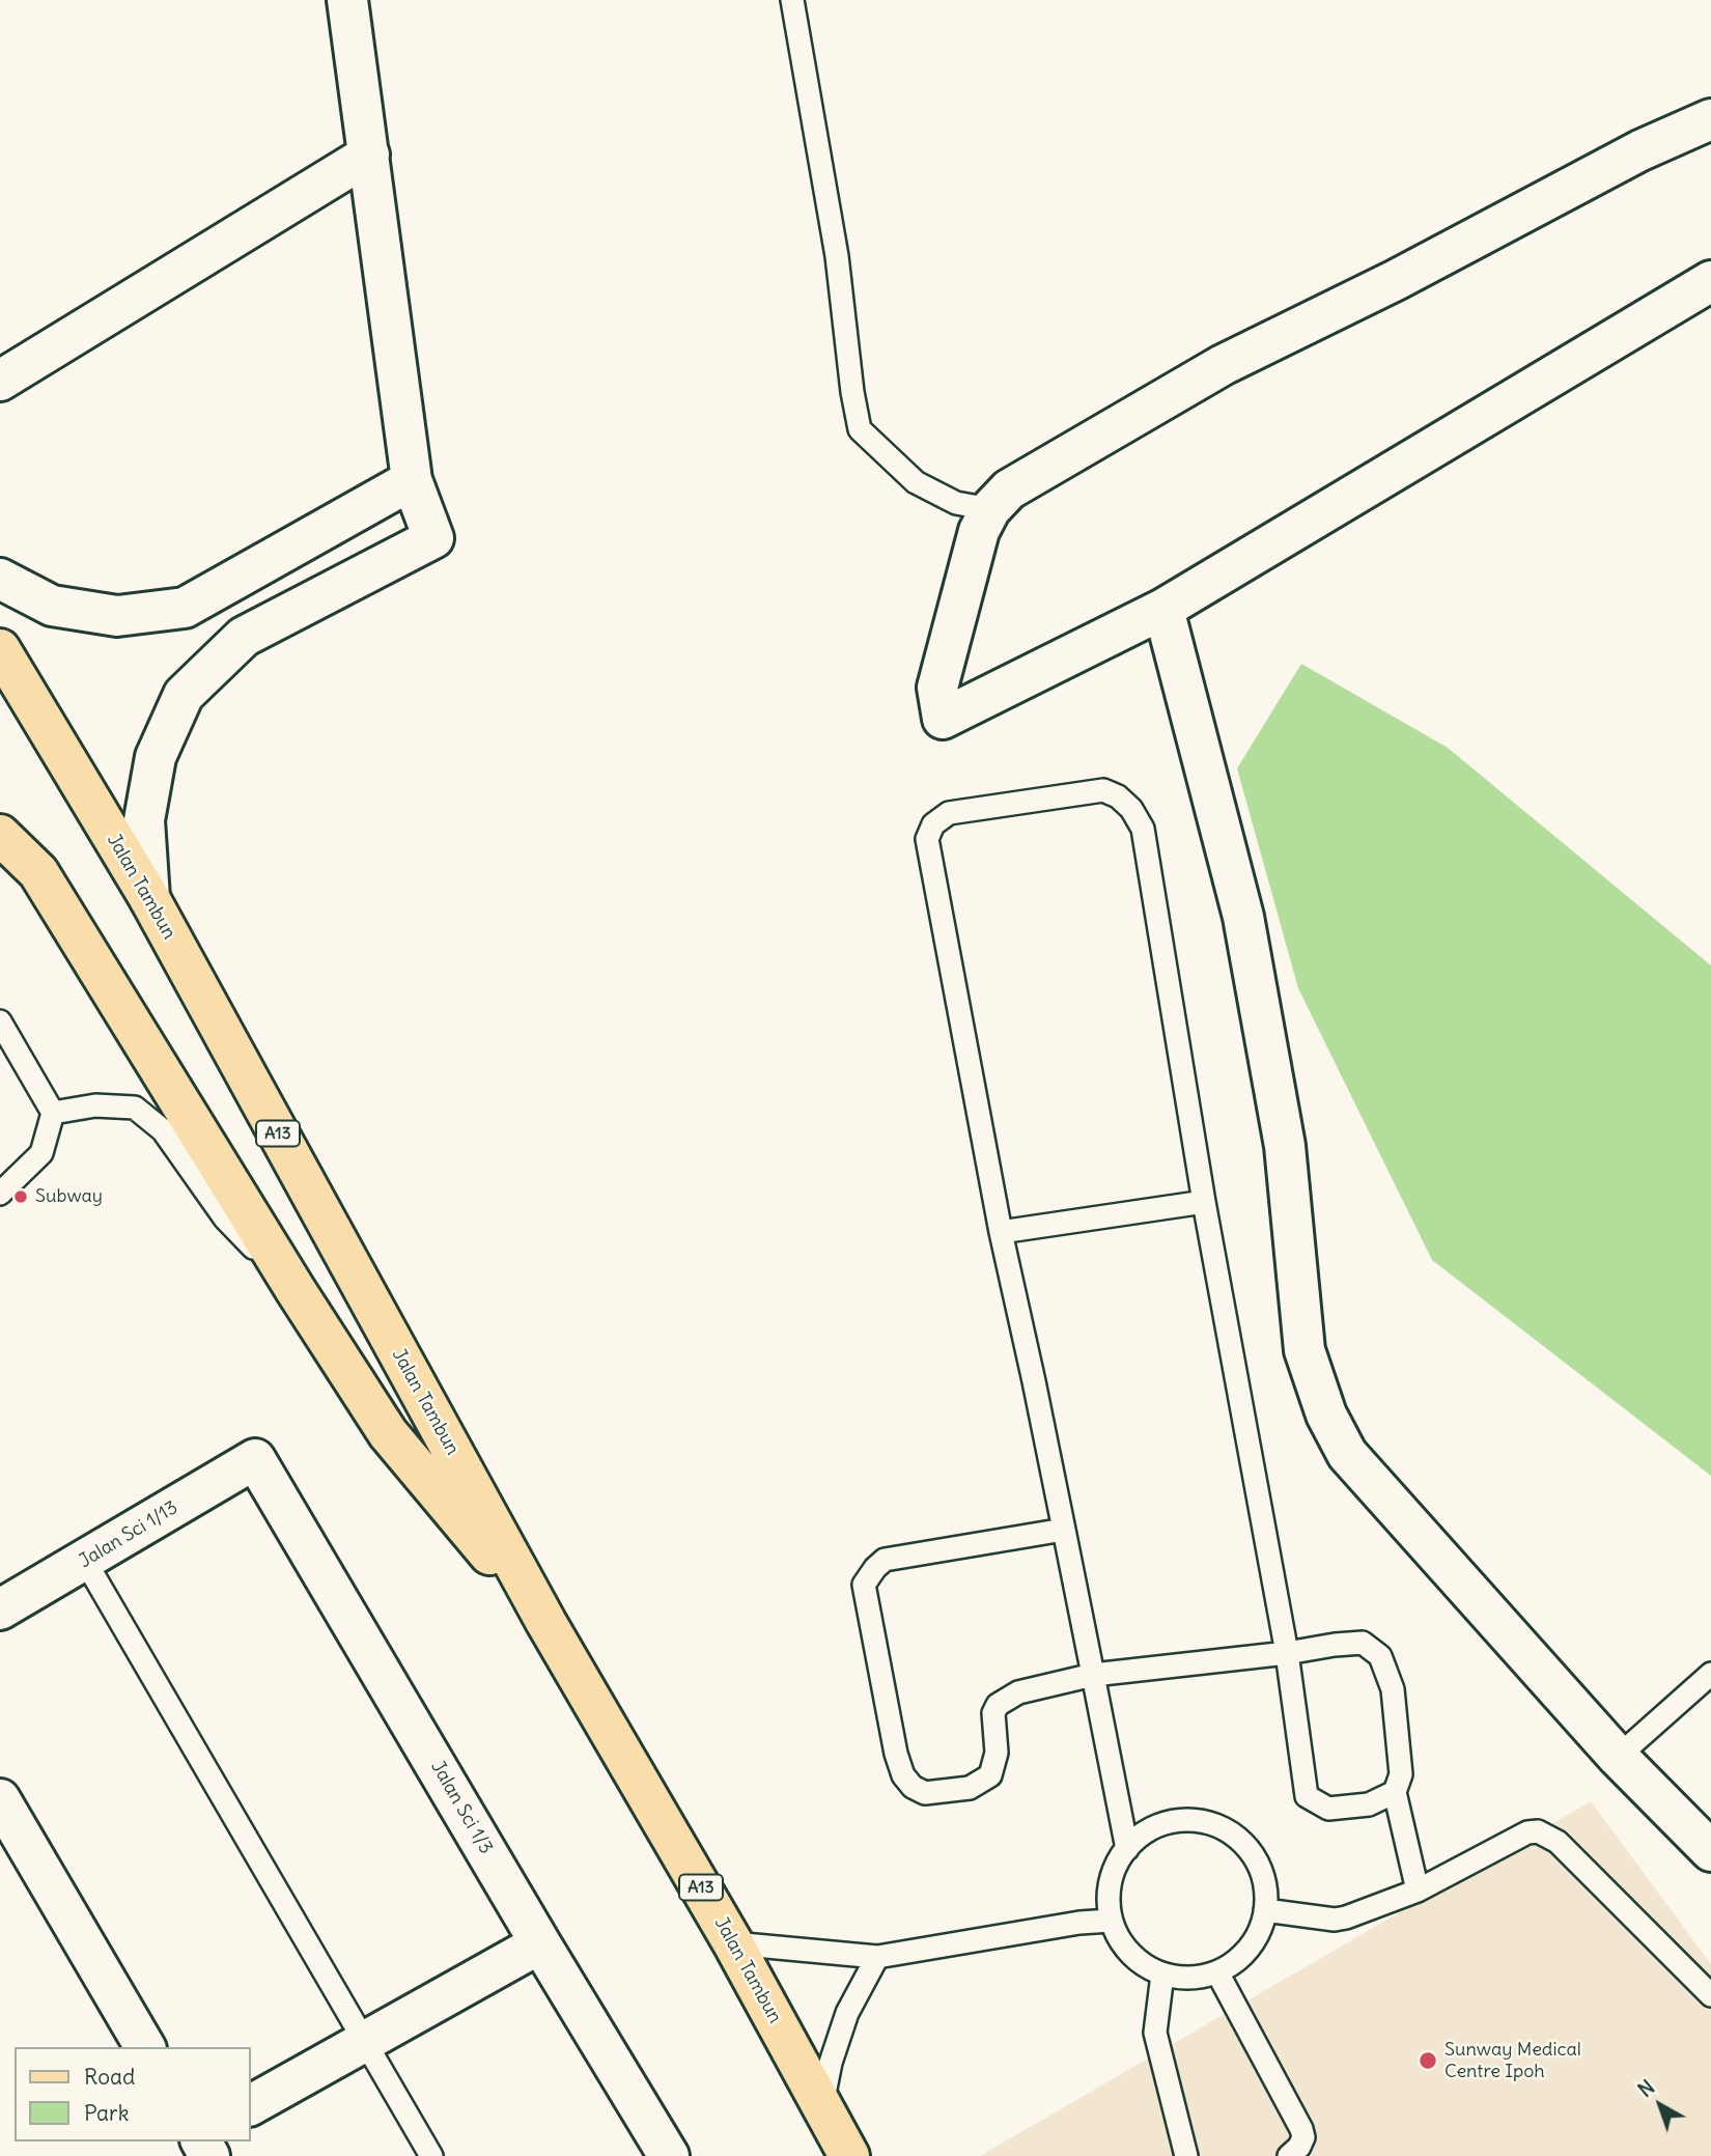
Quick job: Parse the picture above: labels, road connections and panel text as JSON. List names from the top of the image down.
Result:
{
  "streets": {
    "main road": ["Jalan Tambun", "A13"],
    "street": ["Jalan Sci 1/13", "Jalan Sci 1/3"]
  },
  "crossings": [
    ["Jalan Sci 1/13", "Jalan Sci 1/3"]
  ],
  "places": ["Subway", "Sunway Medical Centre Ipoh"],
  "legend": ["Road", "Park"],
  "north": "top left"
}
